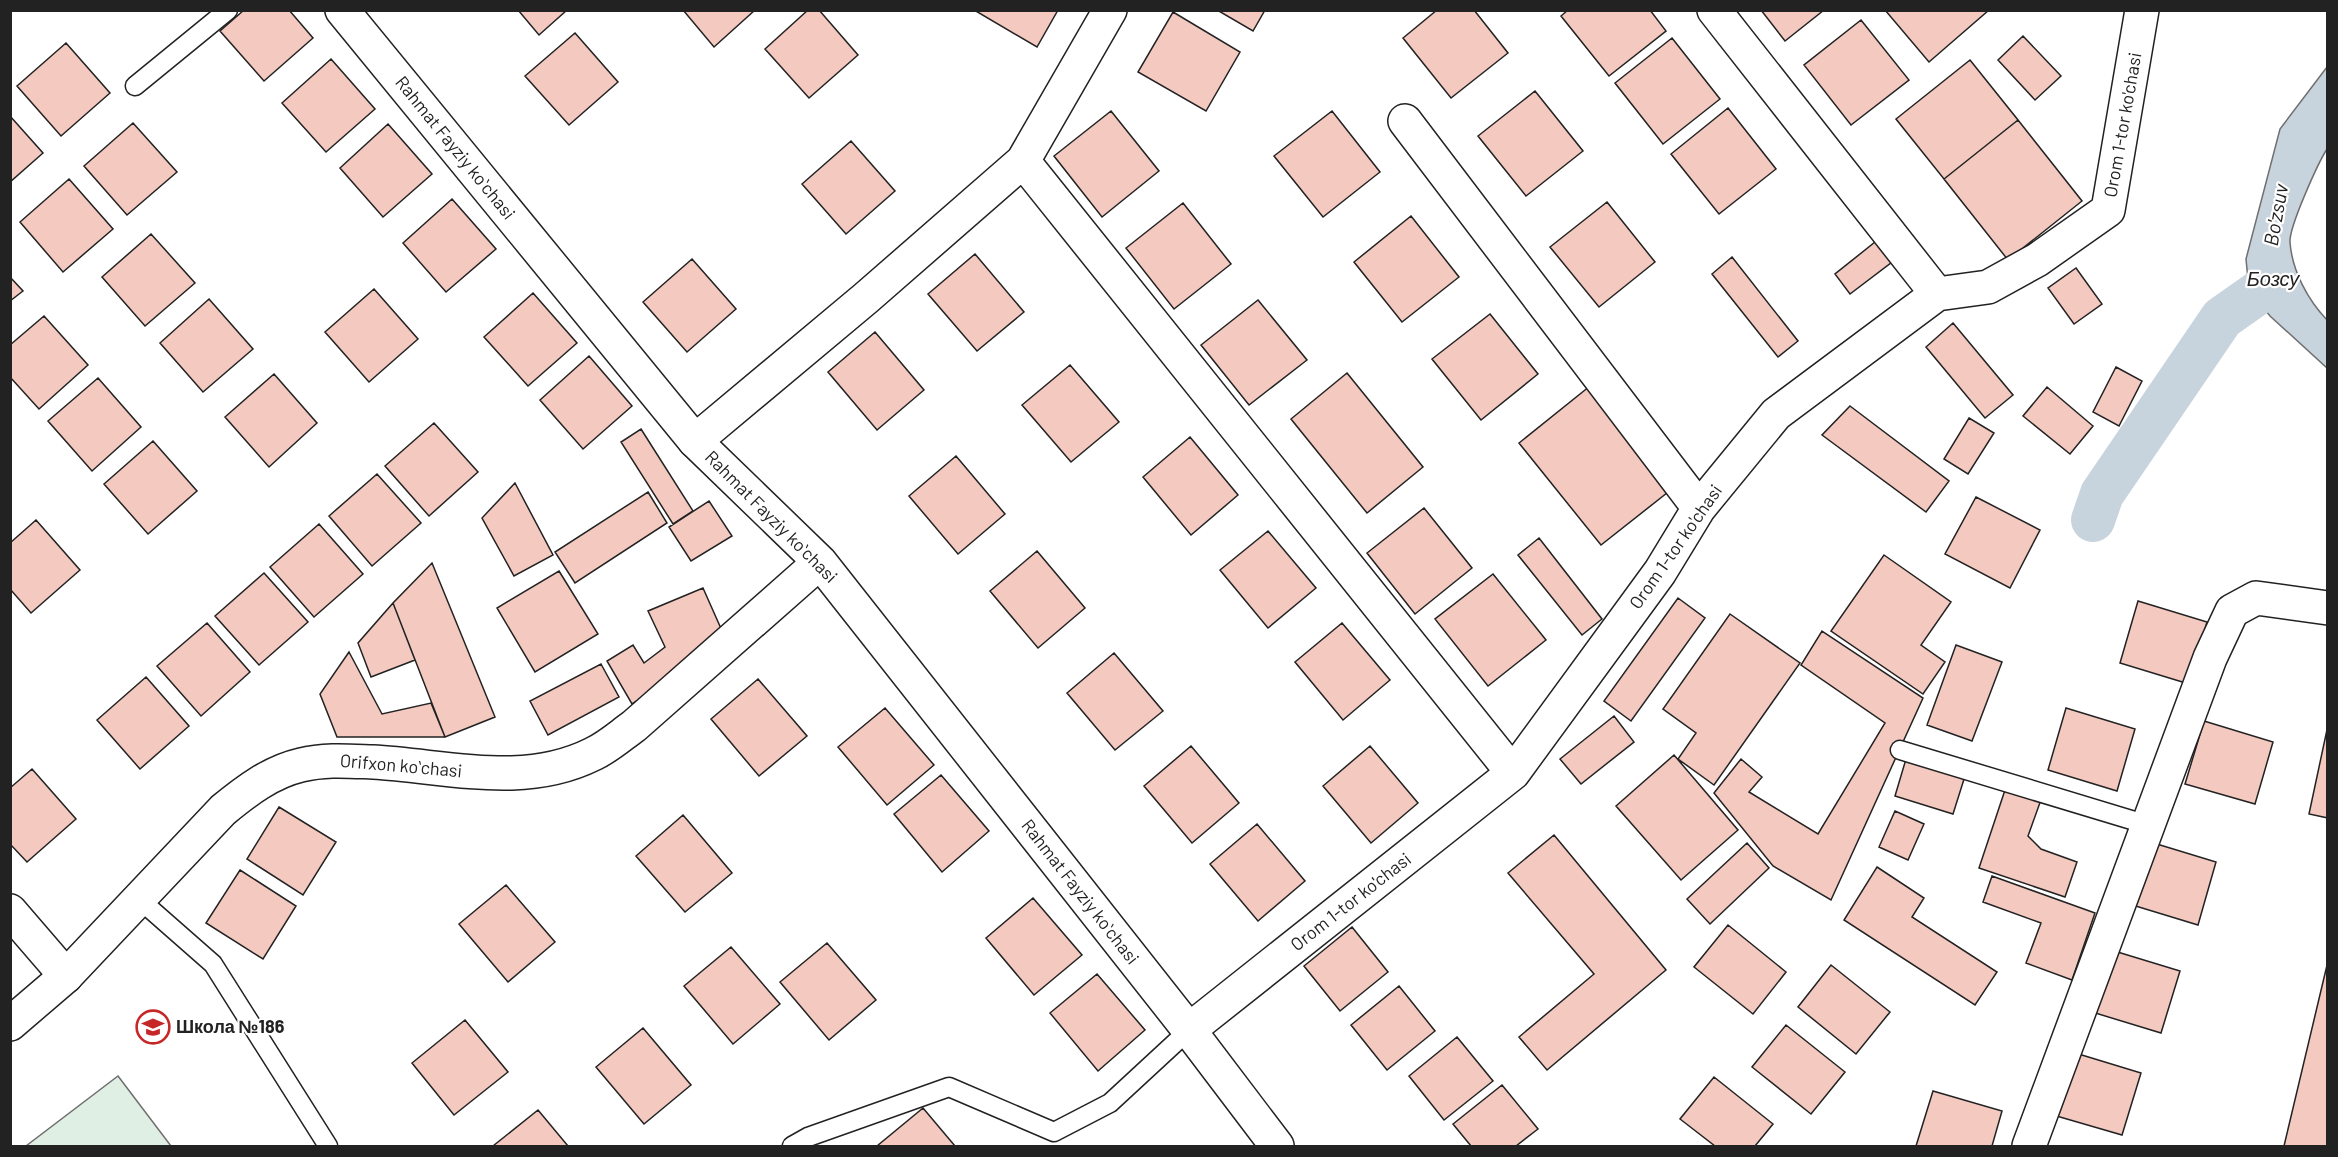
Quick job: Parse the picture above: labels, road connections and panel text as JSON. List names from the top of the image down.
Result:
{
  "streets": {
    "street": ["Orom 1-tor ko'chasi", "Rahmat Fayziy koʻchasi", "Orifxon koʻchasi"]
  },
  "crossings": [
    ["Orom 1-tor ko'chasi", "Rahmat Fayziy koʻchasi"],
    ["Rahmat Fayziy koʻchasi", "Orifxon koʻchasi"]
  ],
  "water": ["Bo'zsuv", "Бозсу"],
  "places": {
    "school or university": ["Школа №186"]
  }
}
